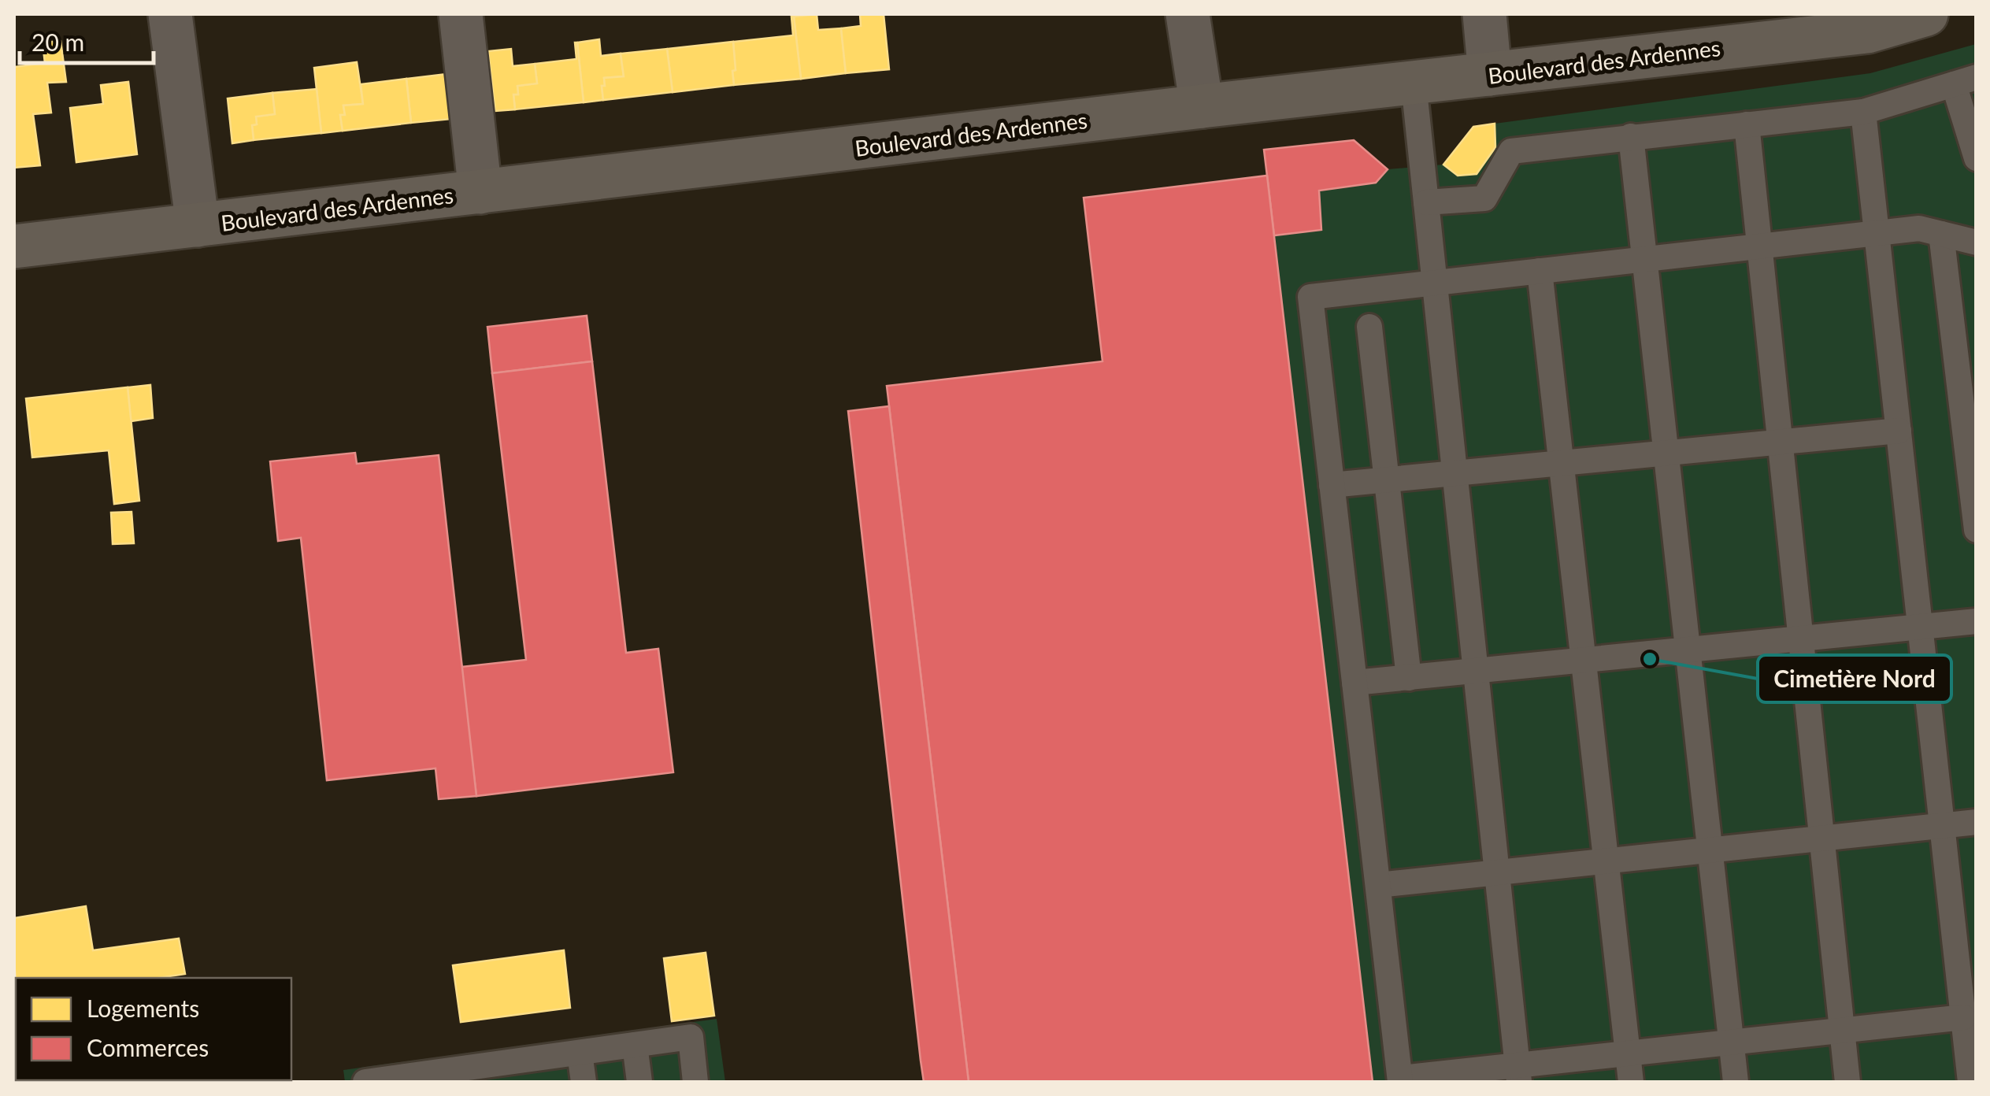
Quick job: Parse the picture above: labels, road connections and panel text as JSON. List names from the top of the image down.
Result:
{
  "streets": {
    "main road": ["Boulevard des Ardennes"]
  },
  "places": ["Cimetière Nord"],
  "legend": ["Logements", "Commerces"],
  "scale_bar": "20 m"
}
